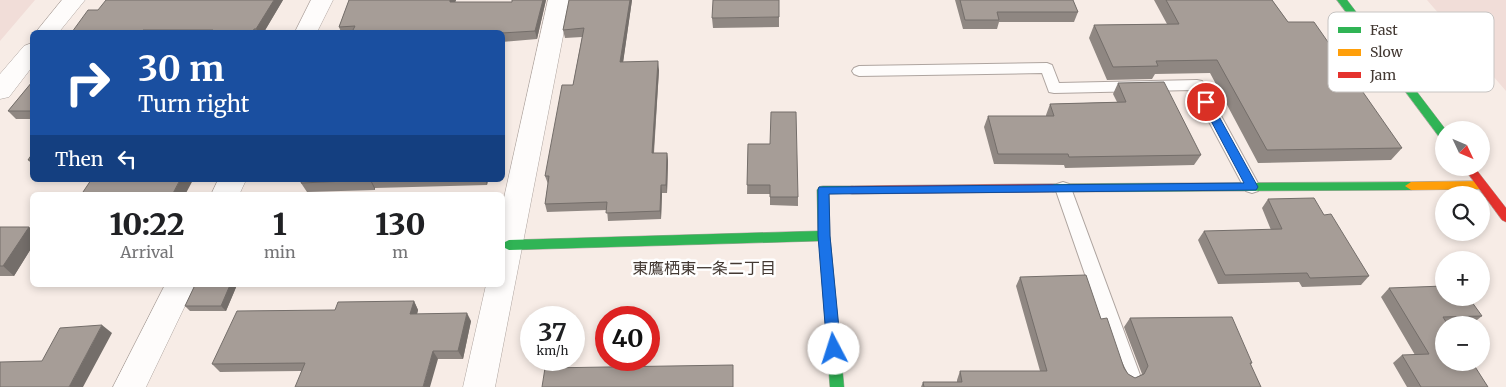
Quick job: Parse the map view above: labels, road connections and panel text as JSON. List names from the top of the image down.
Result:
{
  "districts": ["東鷹栖東一条二丁目"],
  "legend": ["Fast", "Slow", "Jam"],
  "north": "bottom right",
  "page": {
    "turn": ["30 m", "Turn right"],
    "map_buttons": ["+", "−"],
    "then": "Then",
    "eta": [
      "10:22",
      "Arrival",
      "1",
      "min",
      "130",
      "m"
    ],
    "speed": "37 km/h",
    "limit": "40"
  }
}
